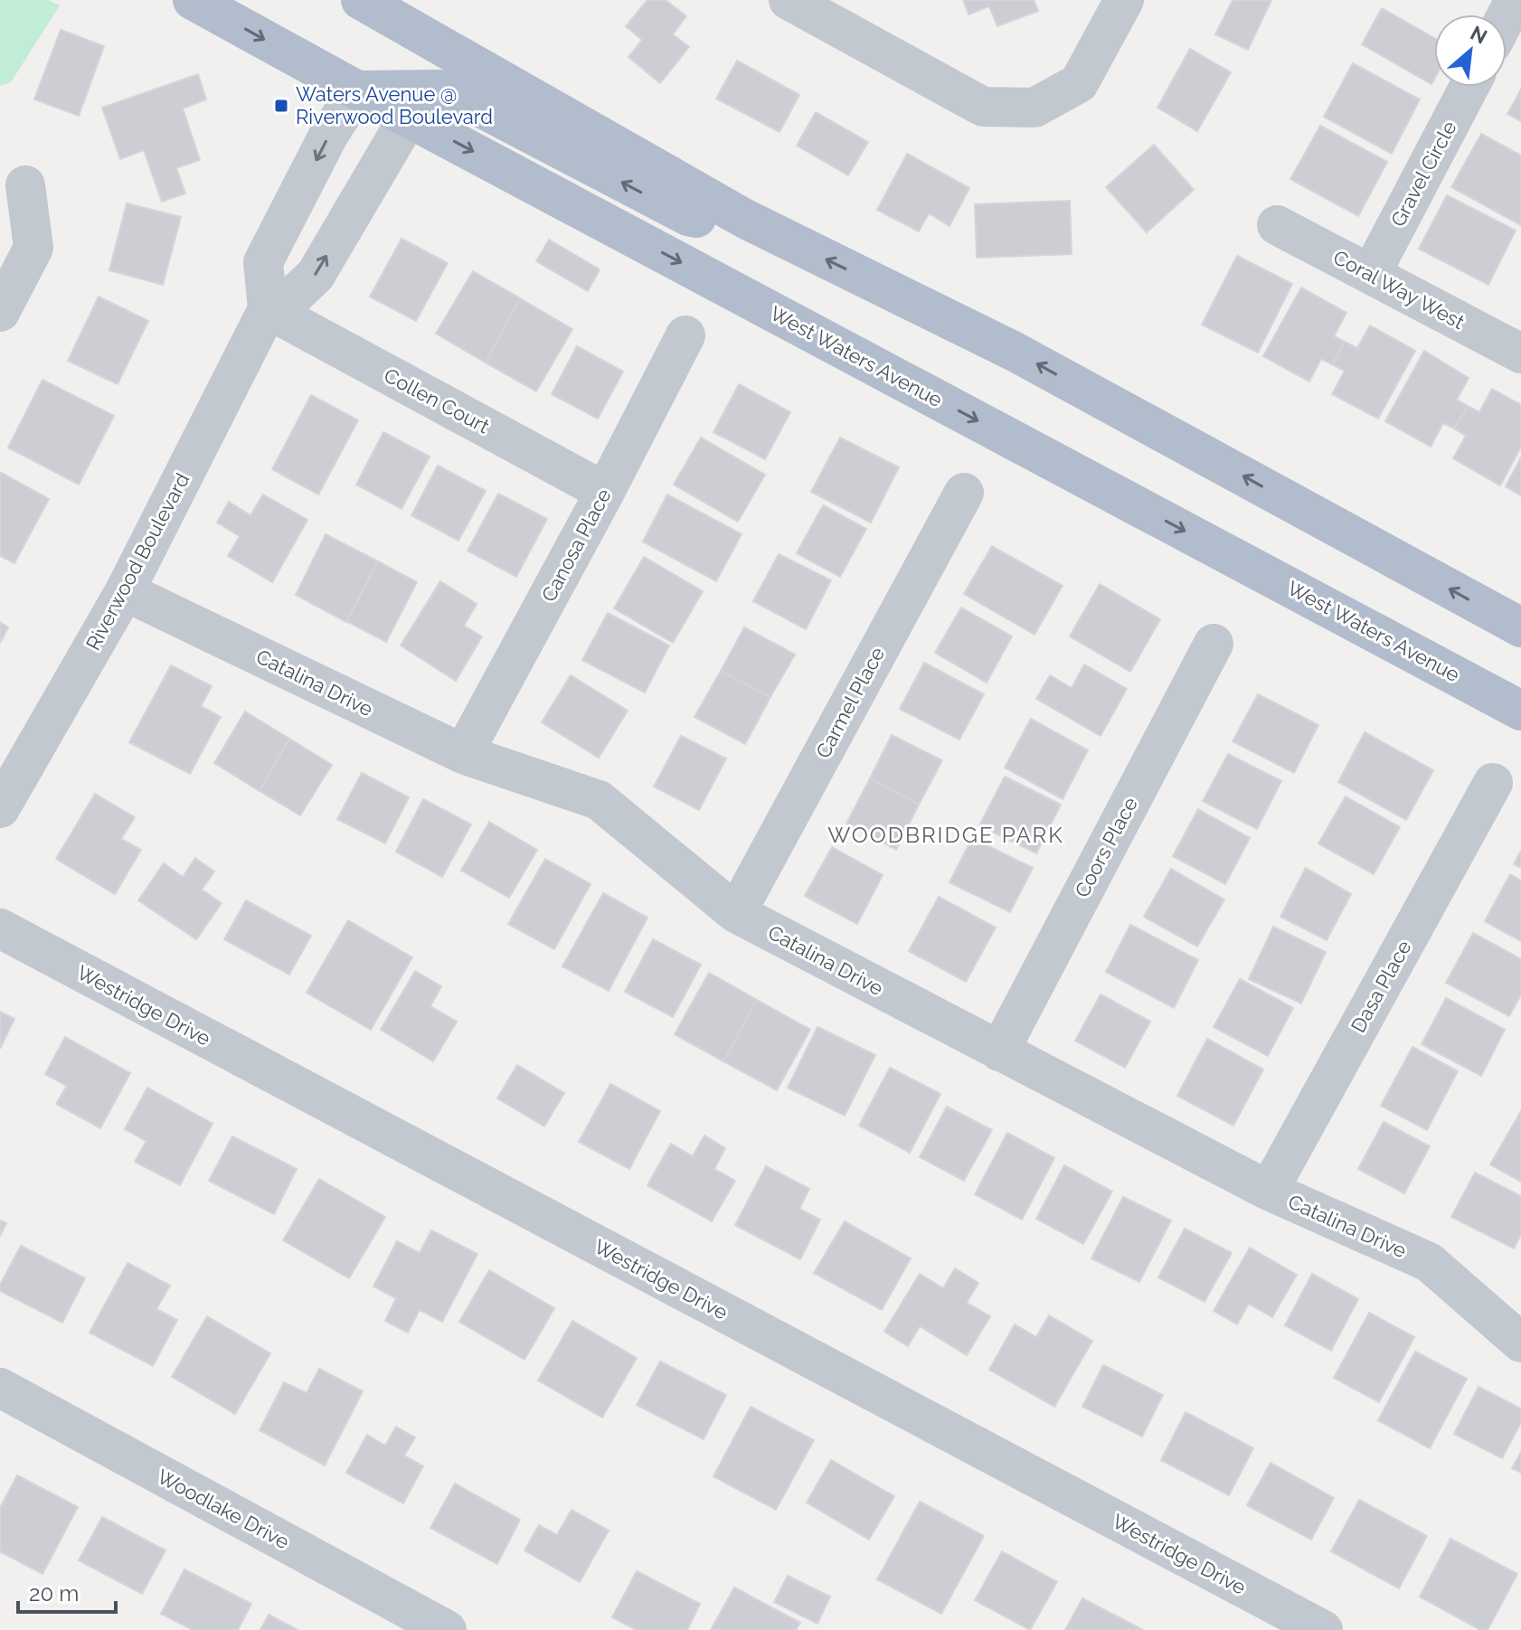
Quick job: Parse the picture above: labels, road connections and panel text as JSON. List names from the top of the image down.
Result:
{
  "streets": {
    "main road": ["West Waters Avenue"],
    "street": [
      "Gravel Circle",
      "Coral Way West",
      "Collen Court",
      "Canosa Place",
      "Riverwood Boulevard",
      "Catalina Drive",
      "Carmel Place",
      "Coors Place",
      "Dasa Place",
      "Westridge Drive",
      "Woodlake Drive"
    ]
  },
  "crossings": [
    ["Gravel Circle", "Coral Way West"],
    ["Collen Court", "Canosa Place"],
    ["Collen Court", "Riverwood Boulevard"],
    ["Canosa Place", "Catalina Drive"],
    ["Riverwood Boulevard", "Catalina Drive"],
    ["Catalina Drive", "Carmel Place"],
    ["Catalina Drive", "Coors Place"],
    ["Catalina Drive", "Dasa Place"]
  ],
  "districts": ["WOODBRIDGE PARK"],
  "places": {
    "transit": ["Waters Avenue @ Riverwood Boulevard"]
  },
  "scale_bar": "20 m",
  "north": "top right"
}
